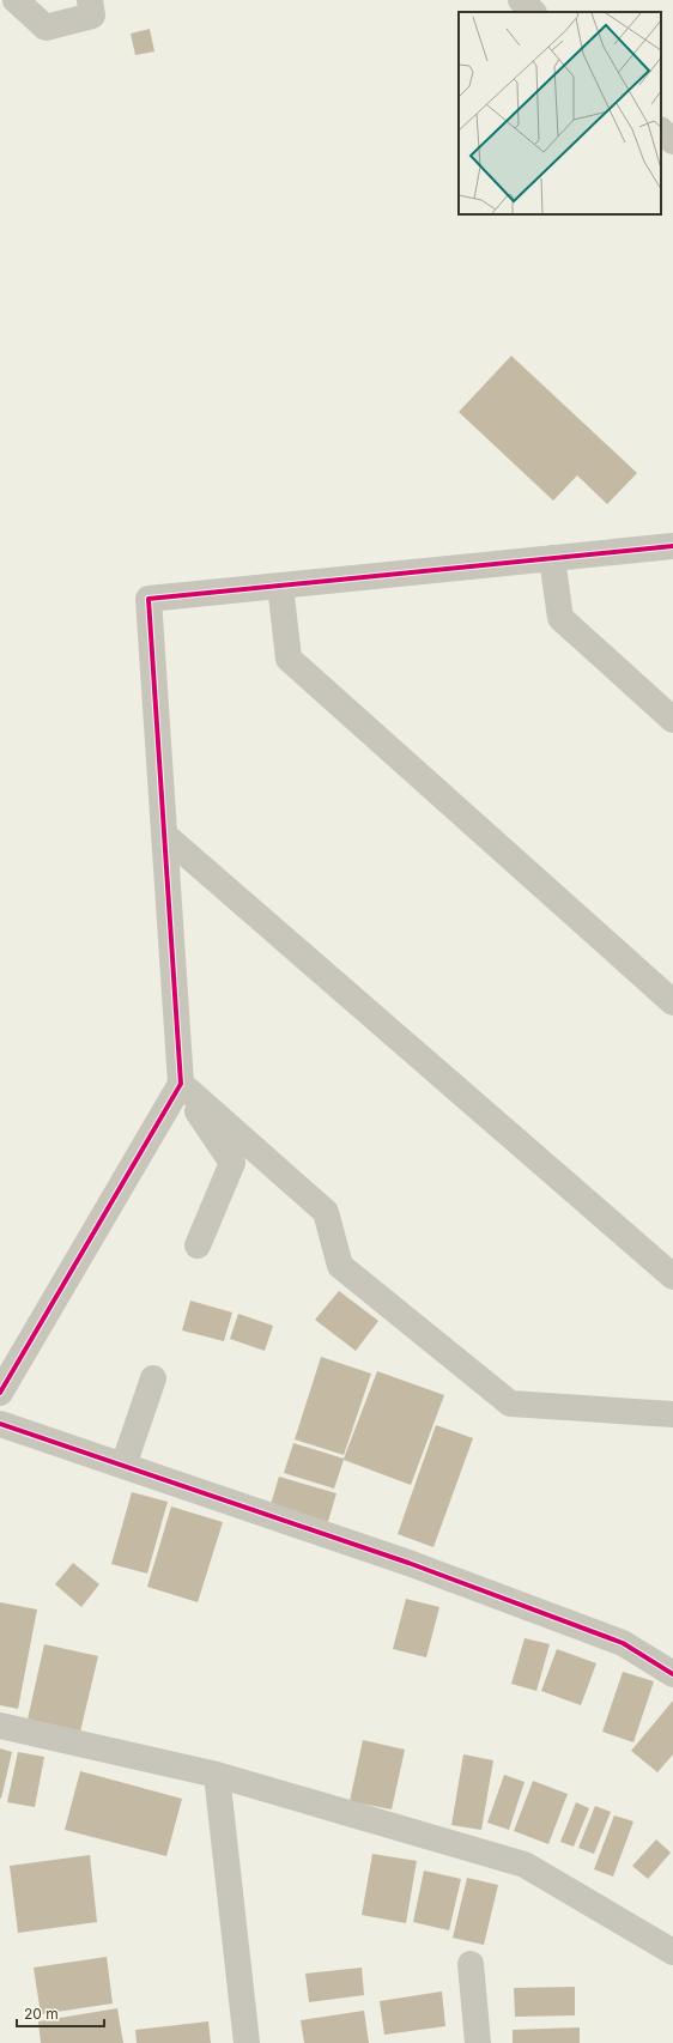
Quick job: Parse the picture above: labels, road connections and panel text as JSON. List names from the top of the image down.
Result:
{
  "scale_bar": "20 m"
}
